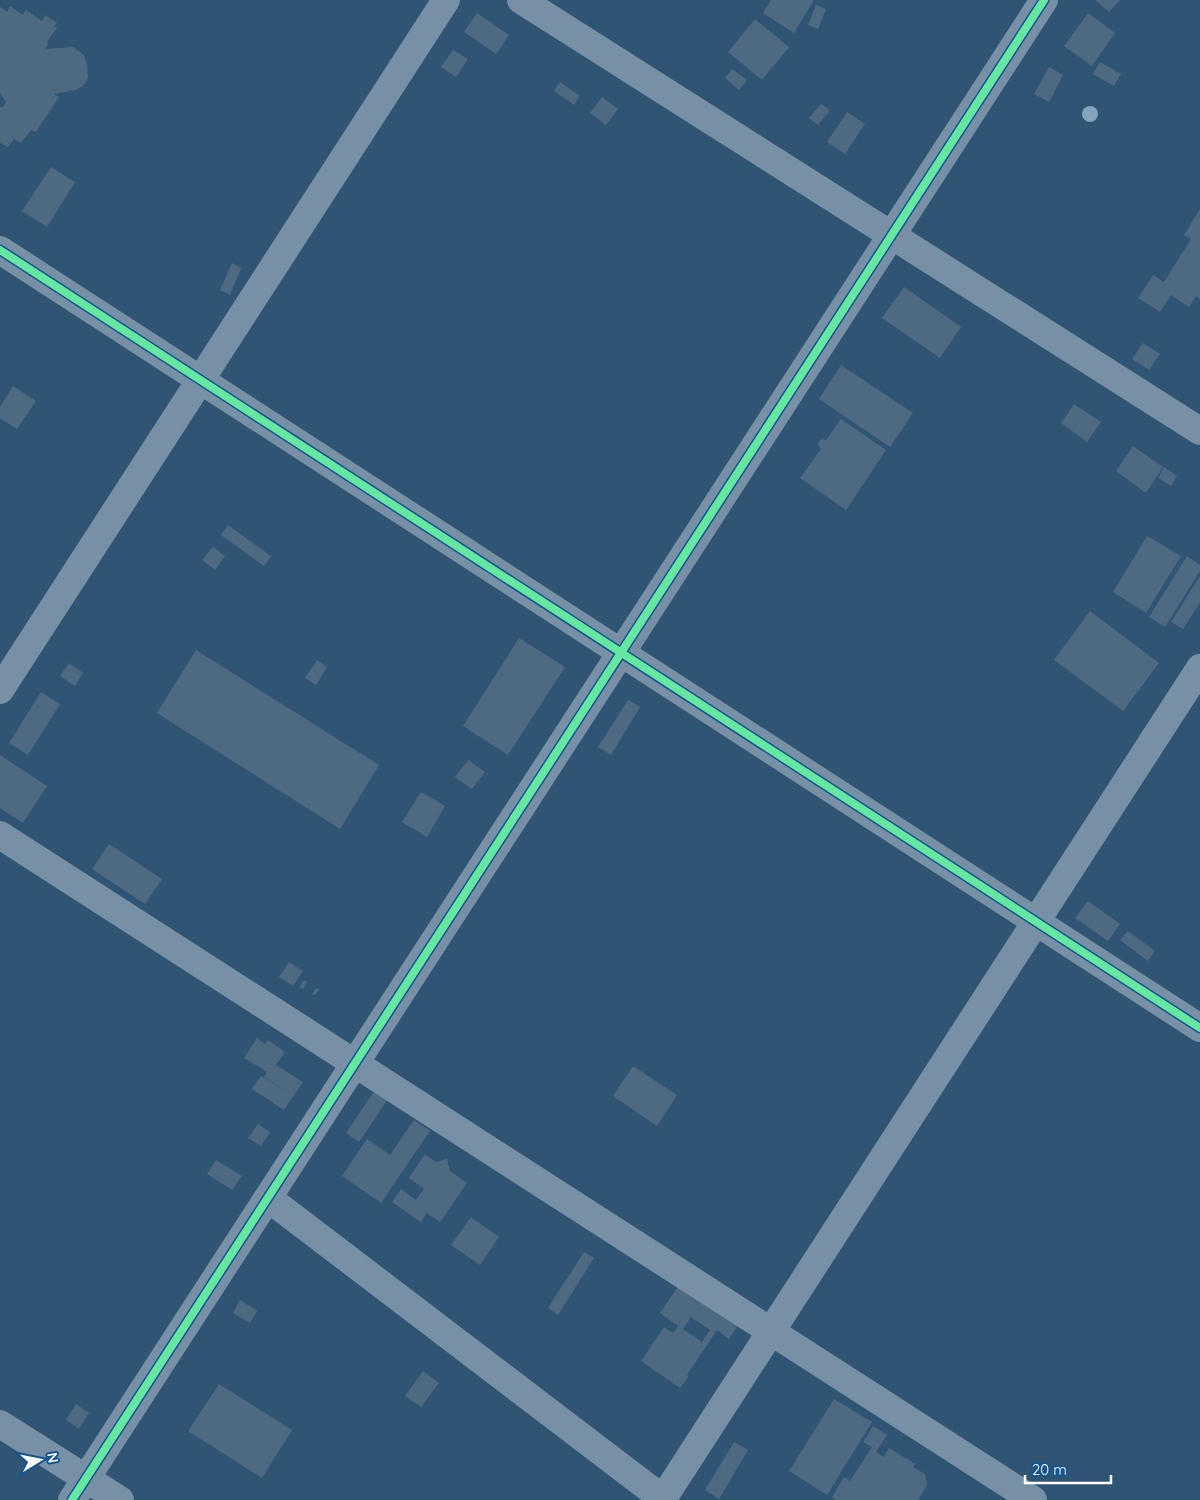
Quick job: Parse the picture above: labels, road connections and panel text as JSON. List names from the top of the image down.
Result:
{
  "scale_bar": "20 m",
  "north": "right"
}
